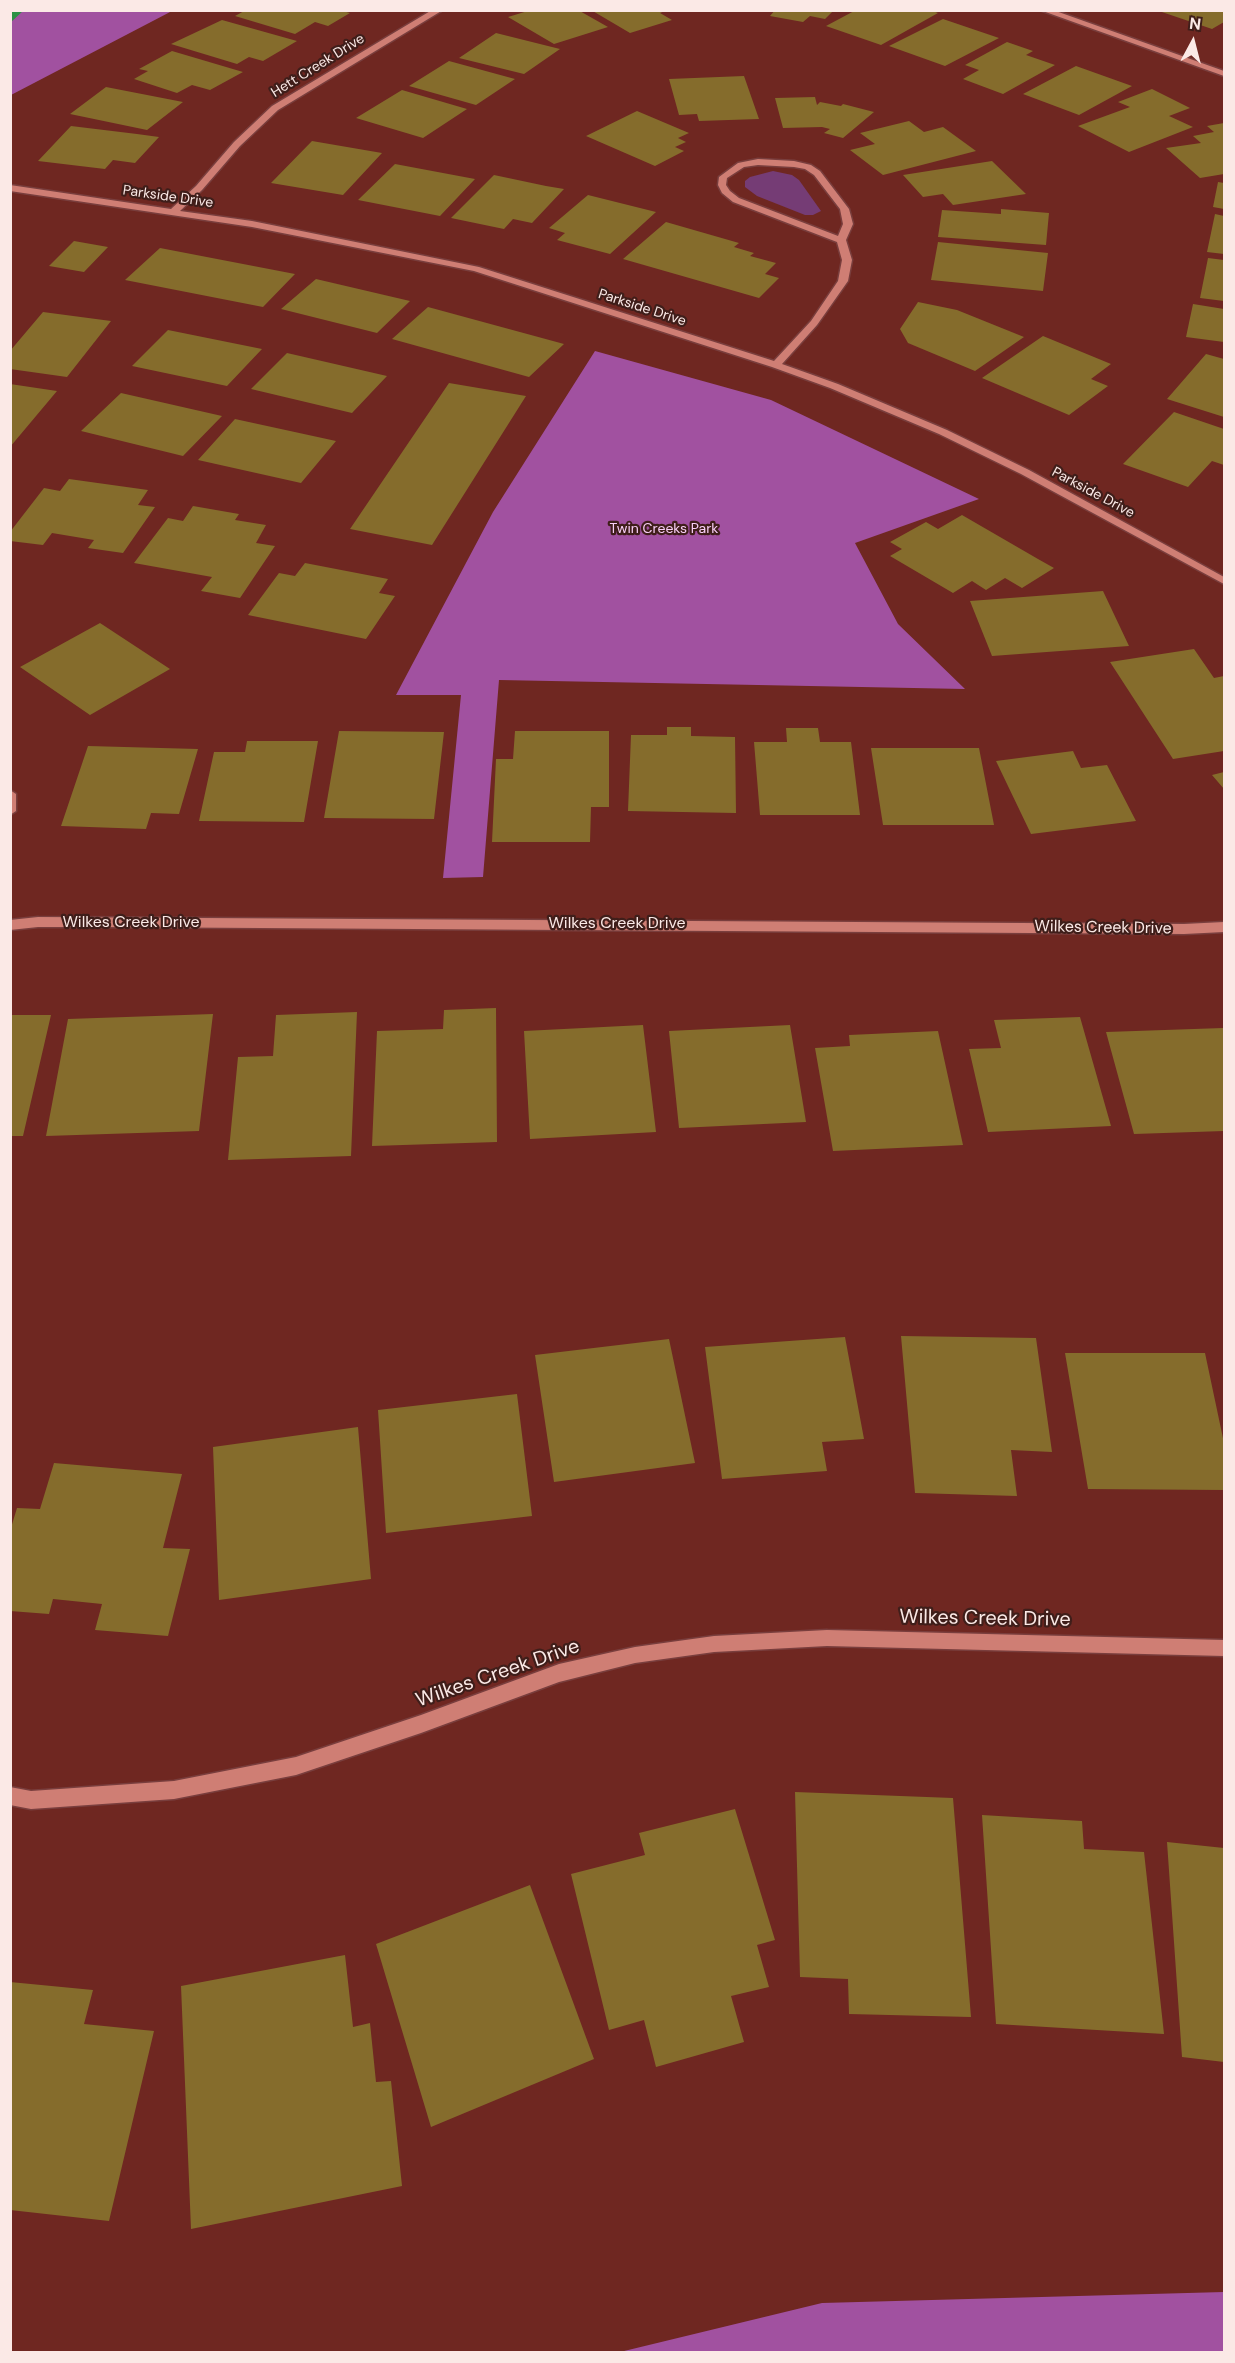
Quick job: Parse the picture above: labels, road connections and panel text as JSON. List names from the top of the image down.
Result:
{
  "streets": {
    "street": ["Hett Creek Drive", "Parkside Drive", "Wilkes Creek Drive"]
  },
  "crossings": [
    ["Hett Creek Drive", "Parkside Drive"]
  ],
  "parks": ["Twin Creeks Park"],
  "north": "top"
}
